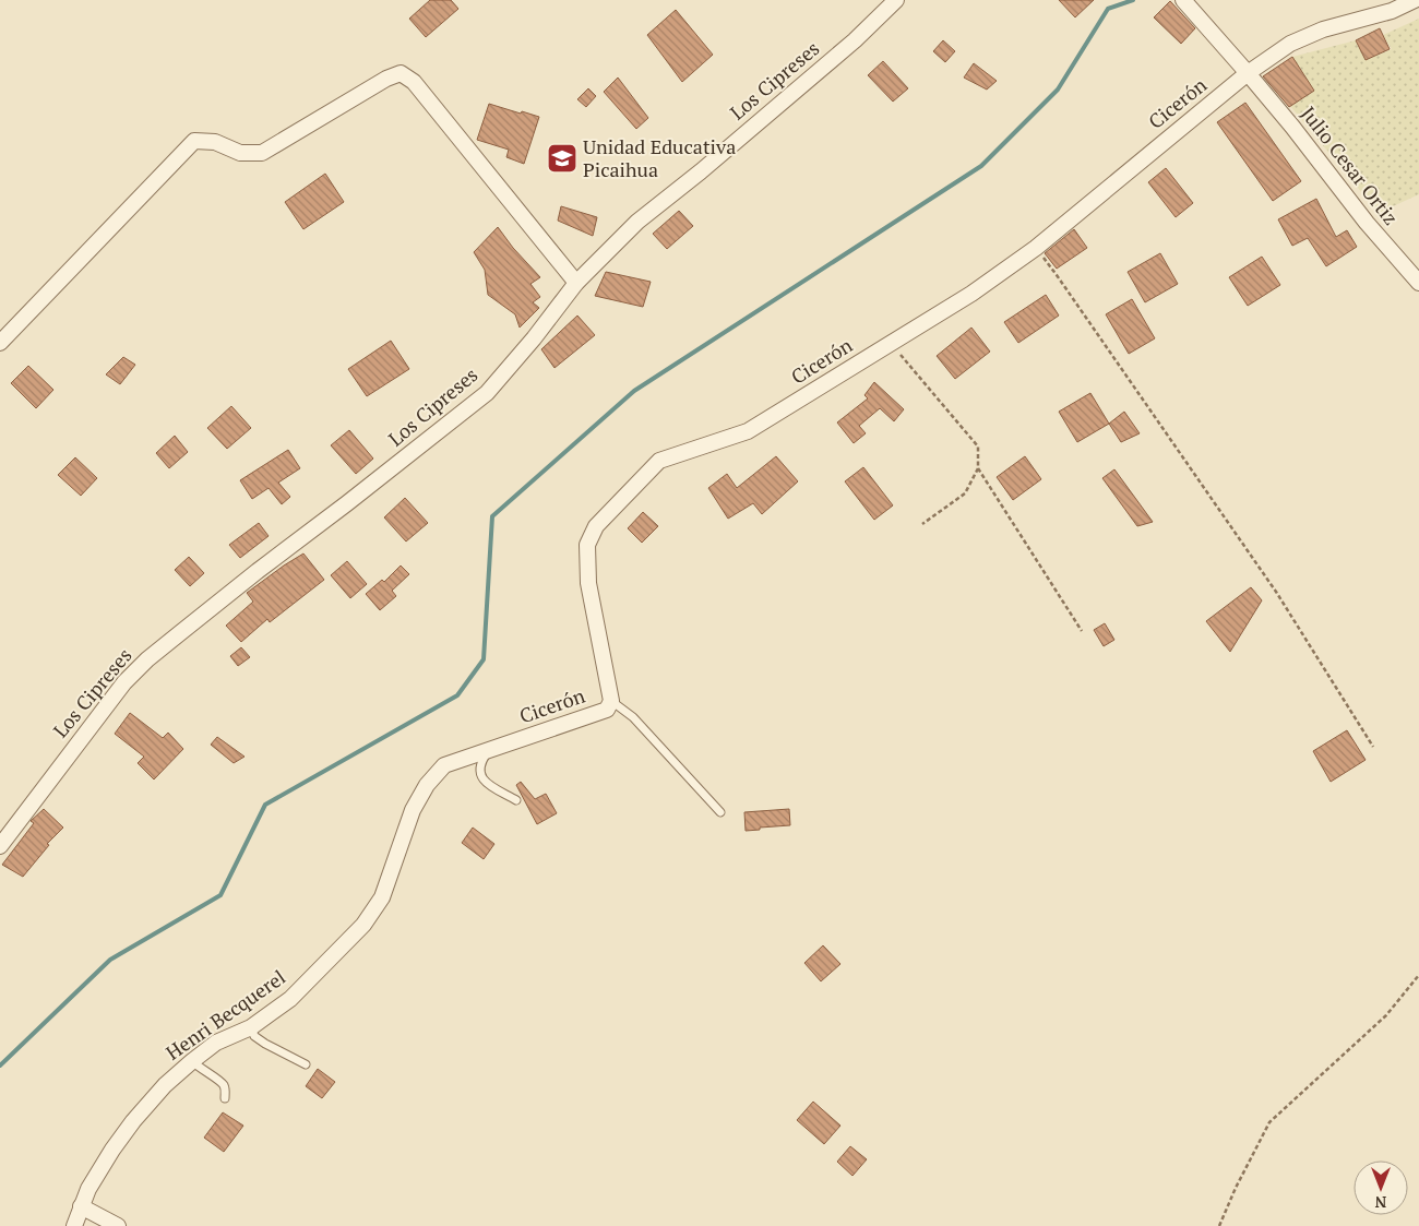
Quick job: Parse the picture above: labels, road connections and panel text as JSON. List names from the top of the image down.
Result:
{
  "streets": {
    "street": [
      "Los Cipreses",
      "Cicerón",
      "Julio Cesar Ortiz",
      "Henri Becquerel"
    ]
  },
  "crossings": [
    ["Cicerón", "Julio Cesar Ortiz"],
    ["Cicerón", "Henri Becquerel"]
  ],
  "places": {
    "school or university": ["Unidad Educativa Picaihua"]
  },
  "north": "bottom"
}
